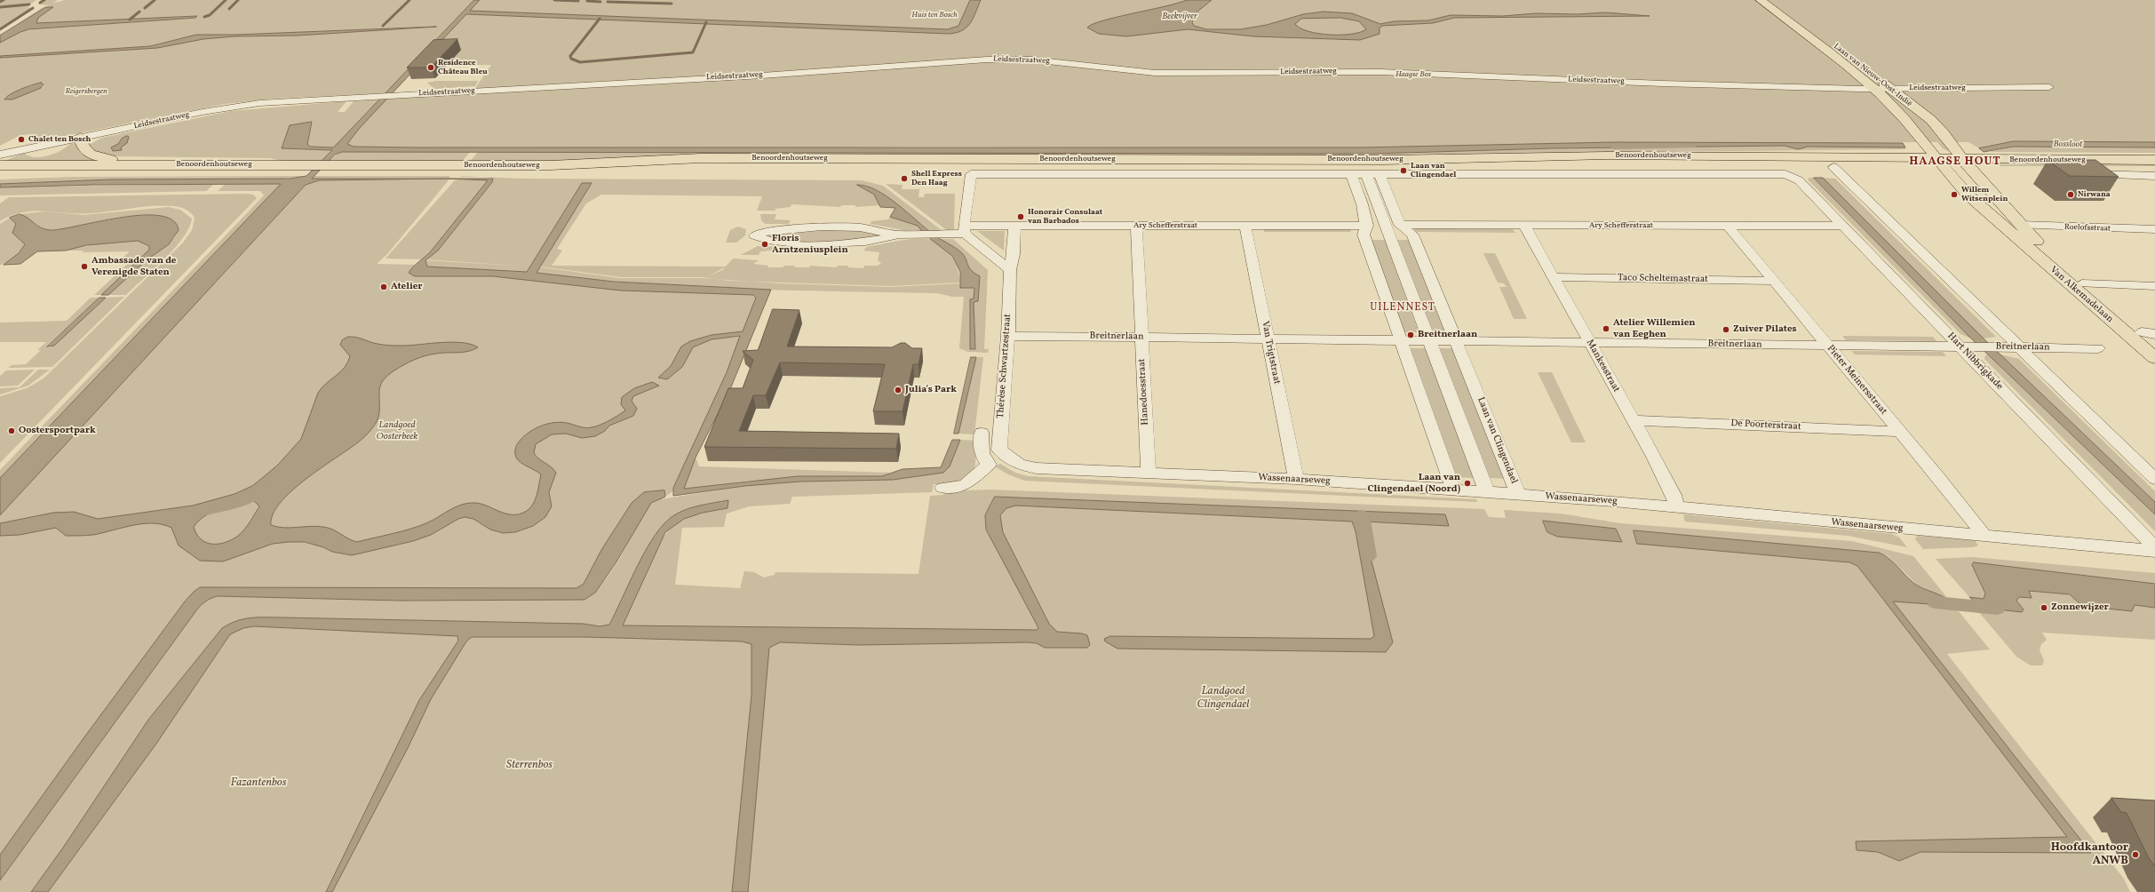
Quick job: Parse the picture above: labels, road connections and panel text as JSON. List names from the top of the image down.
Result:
{
  "streets": {
    "main road": ["Laan van Nieuw-Oost-Indië", "Benoordenhoutseweg", "Van Alkemadelaan"],
    "street": [
      "Leidsestraatweg",
      "Ary Schefferstraat",
      "Roelofsstraat",
      "Taco Scheltemastraat",
      "Breitnerlaan",
      "Van Trigtstraat",
      "Hart Nibbrigkade",
      "Thérèse Schwartzestraat",
      "Mankesstraat",
      "Pieter Meinersstraat",
      "Hanedoesstraat",
      "De Poorterstraat",
      "Laan van Clingendael",
      "Wassenaarseweg"
    ]
  },
  "crossings": [
    ["Leidsestraatweg", "Laan van Nieuw-Oost-Indië"],
    ["Laan van Nieuw-Oost-Indië", "Benoordenhoutseweg"],
    ["Benoordenhoutseweg", "Ary Schefferstraat"],
    ["Benoordenhoutseweg", "Hart Nibbrigkade"],
    ["Benoordenhoutseweg", "Laan van Clingendael"],
    ["Ary Schefferstraat", "Van Trigtstraat"],
    ["Ary Schefferstraat", "Hart Nibbrigkade"],
    ["Ary Schefferstraat", "Thérèse Schwartzestraat"],
    ["Ary Schefferstraat", "Mankesstraat"],
    ["Ary Schefferstraat", "Pieter Meinersstraat"],
    ["Ary Schefferstraat", "Hanedoesstraat"],
    ["Ary Schefferstraat", "Laan van Clingendael"],
    ["Roelofsstraat", "Van Alkemadelaan"],
    ["Taco Scheltemastraat", "Mankesstraat"],
    ["Taco Scheltemastraat", "Pieter Meinersstraat"],
    ["Breitnerlaan", "Van Trigtstraat"],
    ["Breitnerlaan", "Hart Nibbrigkade"],
    ["Breitnerlaan", "Thérèse Schwartzestraat"],
    ["Breitnerlaan", "Mankesstraat"],
    ["Breitnerlaan", "Pieter Meinersstraat"],
    ["Breitnerlaan", "Hanedoesstraat"],
    ["Breitnerlaan", "Laan van Clingendael"],
    ["Van Trigtstraat", "Wassenaarseweg"],
    ["Thérèse Schwartzestraat", "Wassenaarseweg"],
    ["Mankesstraat", "De Poorterstraat"],
    ["Mankesstraat", "Wassenaarseweg"],
    ["Pieter Meinersstraat", "De Poorterstraat"],
    ["Pieter Meinersstraat", "Wassenaarseweg"],
    ["Hanedoesstraat", "Wassenaarseweg"],
    ["Laan van Clingendael", "Wassenaarseweg"]
  ],
  "districts": ["HAAGSE HOUT", "UILENNEST"],
  "water": ["Beekvijver", "Bossloot"],
  "parks": [
    "Huis ten Bosch",
    "Haagse Bos",
    "Reigersbergen",
    "Landgoed Oosterbeek",
    "Landgoed Clingendael",
    "Sterrenbos",
    "Fazantenbos"
  ],
  "places": [
    "Residence Château Bleu",
    "Chalet ten Bosch",
    "Laan van Clingendael",
    "Shell Express Den Haag",
    "Willem Witsenplein",
    "Nirwana",
    "Honorair Consulaat van Barbados",
    "Floris Arntzeniusplein",
    "Ambassade van de Verenigde Staten",
    "Atelier",
    "Atelier Willemien van Eeghen",
    "Zuiver Pilates",
    "Breitnerlaan",
    "Julia's Park",
    "Oostersportpark",
    "Laan van Clingendael (Noord)",
    "Zonnewijzer",
    "Hoofdkantoor ANWB"
  ]
}
